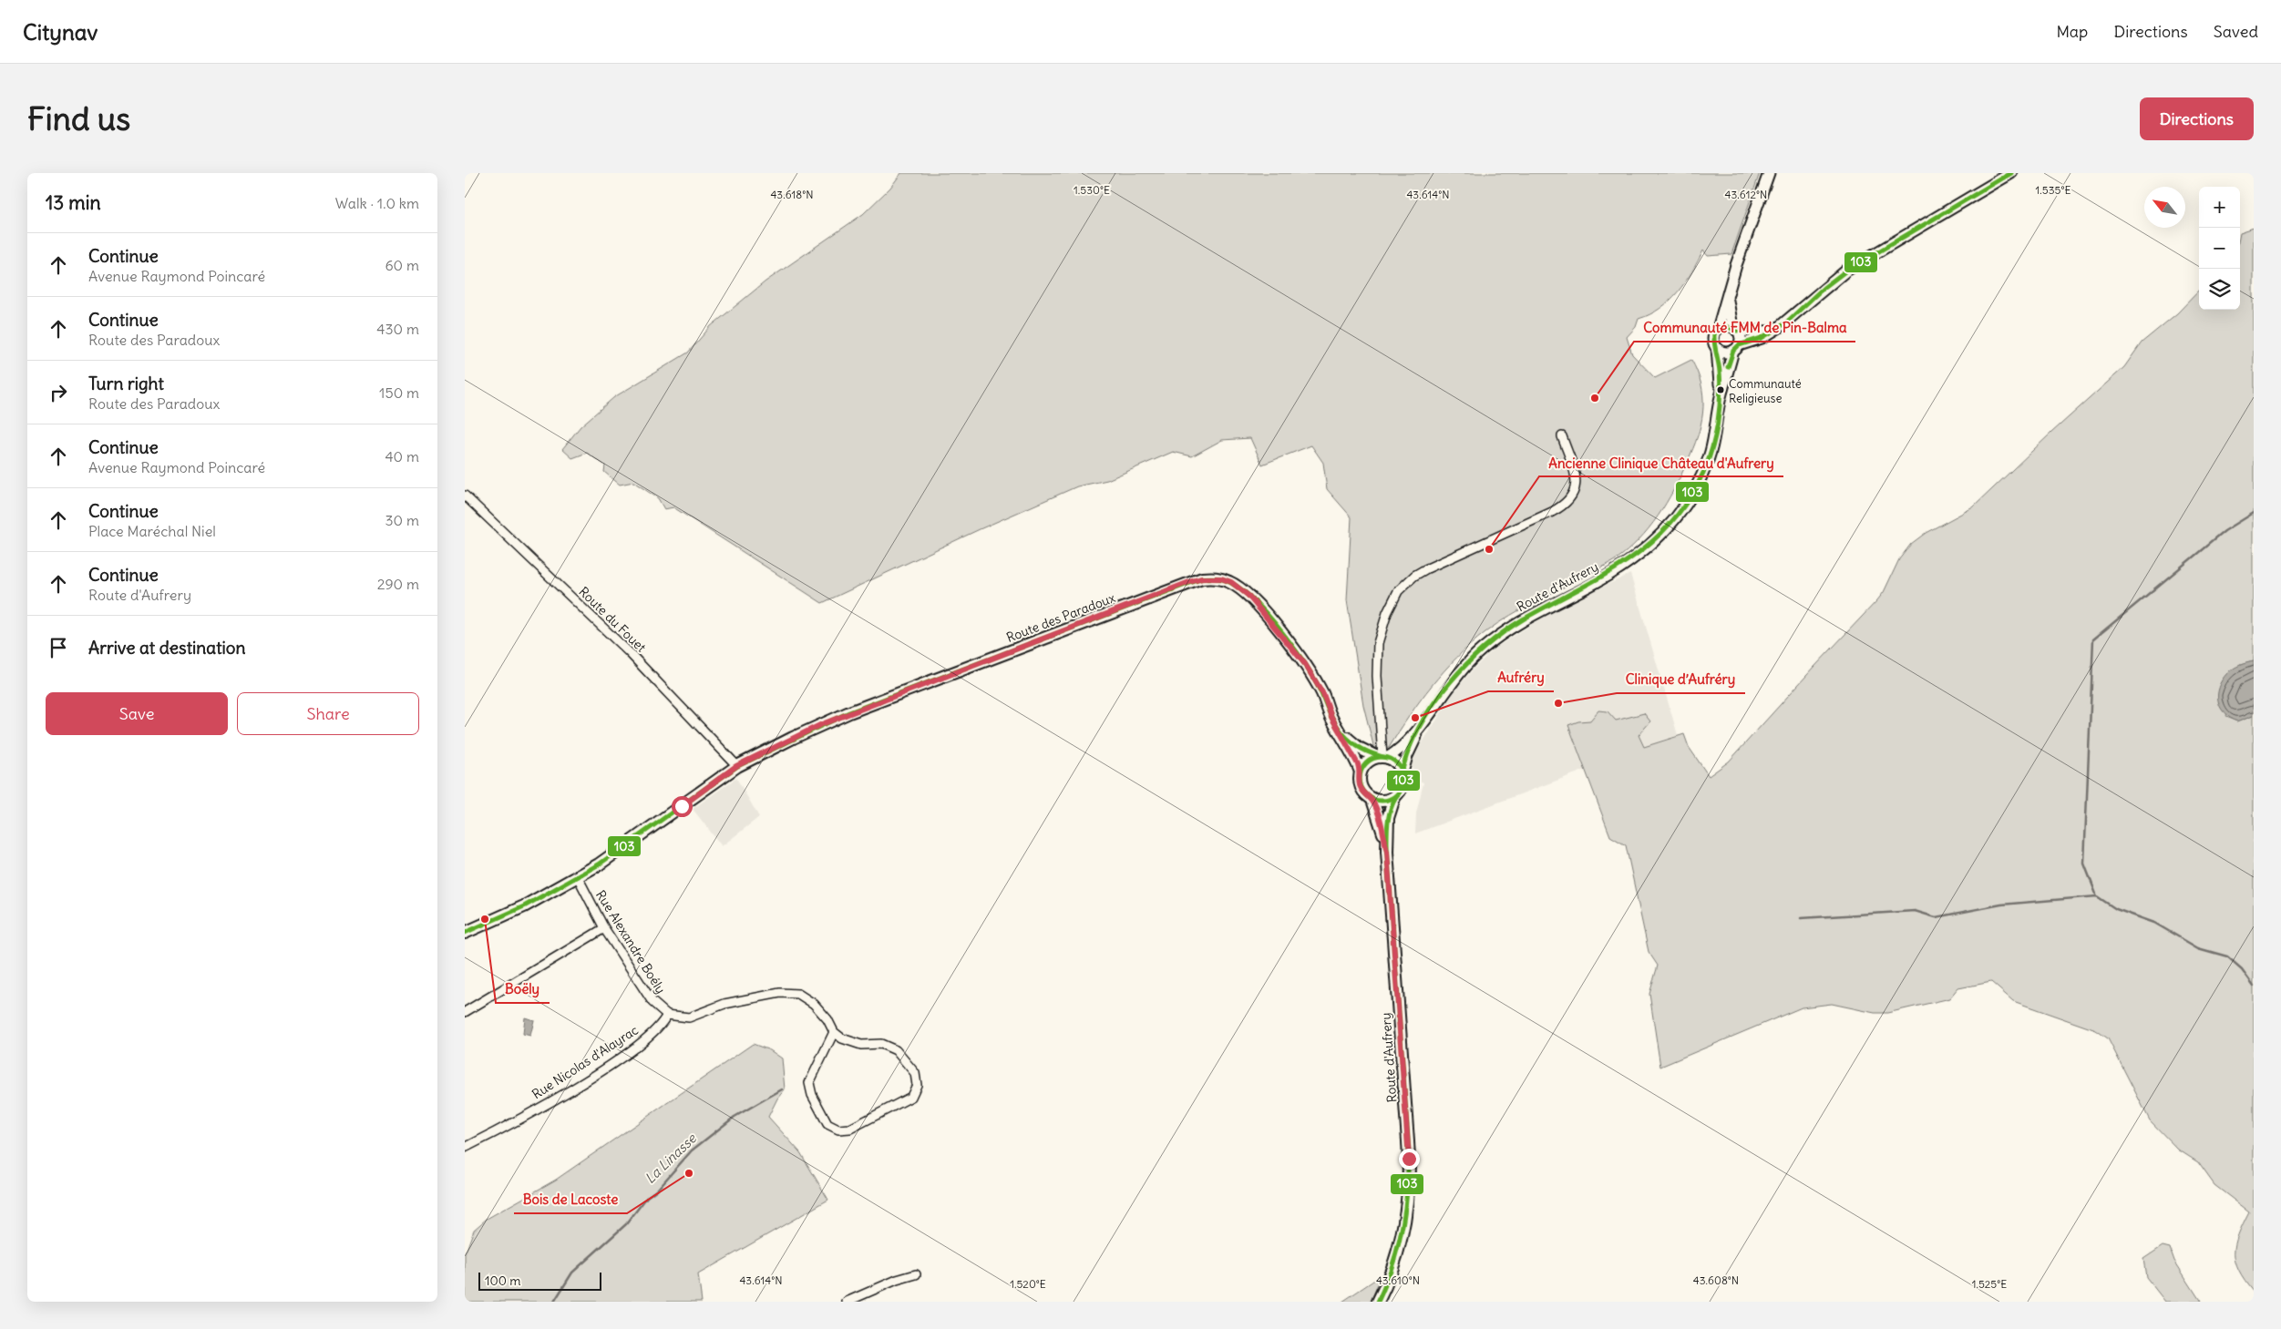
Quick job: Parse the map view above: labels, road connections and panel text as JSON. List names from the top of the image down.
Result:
{
  "streets": {
    "main road": ["Route d'Aufrery", "Route des Paradoux"],
    "street": ["Route du Fouet", "Rue Alexandre Boély", "Rue Nicolas d'Alayrac"]
  },
  "crossings": [
    ["Route des Paradoux", "Route du Fouet"],
    ["Route des Paradoux", "Rue Alexandre Boély"],
    ["Rue Alexandre Boély", "Rue Nicolas d'Alayrac"]
  ],
  "water": ["La Linasse"],
  "places": [
    "Communauté Religieuse",
    "Communauté FMM de Pin-Balma",
    "Ancienne Clinique Château d'Aufrery",
    "Clinique d’Aufréry",
    "Aufréry",
    "Boëly",
    "Bois de Lacoste"
  ],
  "lines": ["transit line 103"],
  "scale_bar": "100 m",
  "north": "top left",
  "page": {
    "header": "Citynav",
    "nav": ["Map", "Directions", "Saved"],
    "buttons": [
      "Directions",
      ["Save", "Share"]
    ],
    "title": "Find us",
    "heading": ["13 min", "Walk · 1.0 km"],
    "map_buttons": ["+", "−"],
    "list": [
      ["Continue", "Avenue Raymond Poincaré", "60 m"],
      ["Continue", "Route des Paradoux", "430 m"],
      ["Turn right", "Route des Paradoux", "150 m"],
      ["Continue", "Avenue Raymond Poincaré", "40 m"],
      ["Continue", "Place Maréchal Niel", "30 m"],
      ["Continue", "Route d'Aufrery", "290 m"],
      "Arrive at destination"
    ],
    "scale": "100 m"
  },
  "coordinates": [
    "1.530°E",
    "1.535°E",
    "43.612°N",
    "43.618°N",
    "43.614°N",
    "43.610°N",
    "43.608°N",
    "1.520°E",
    "1.525°E"
  ]
}
